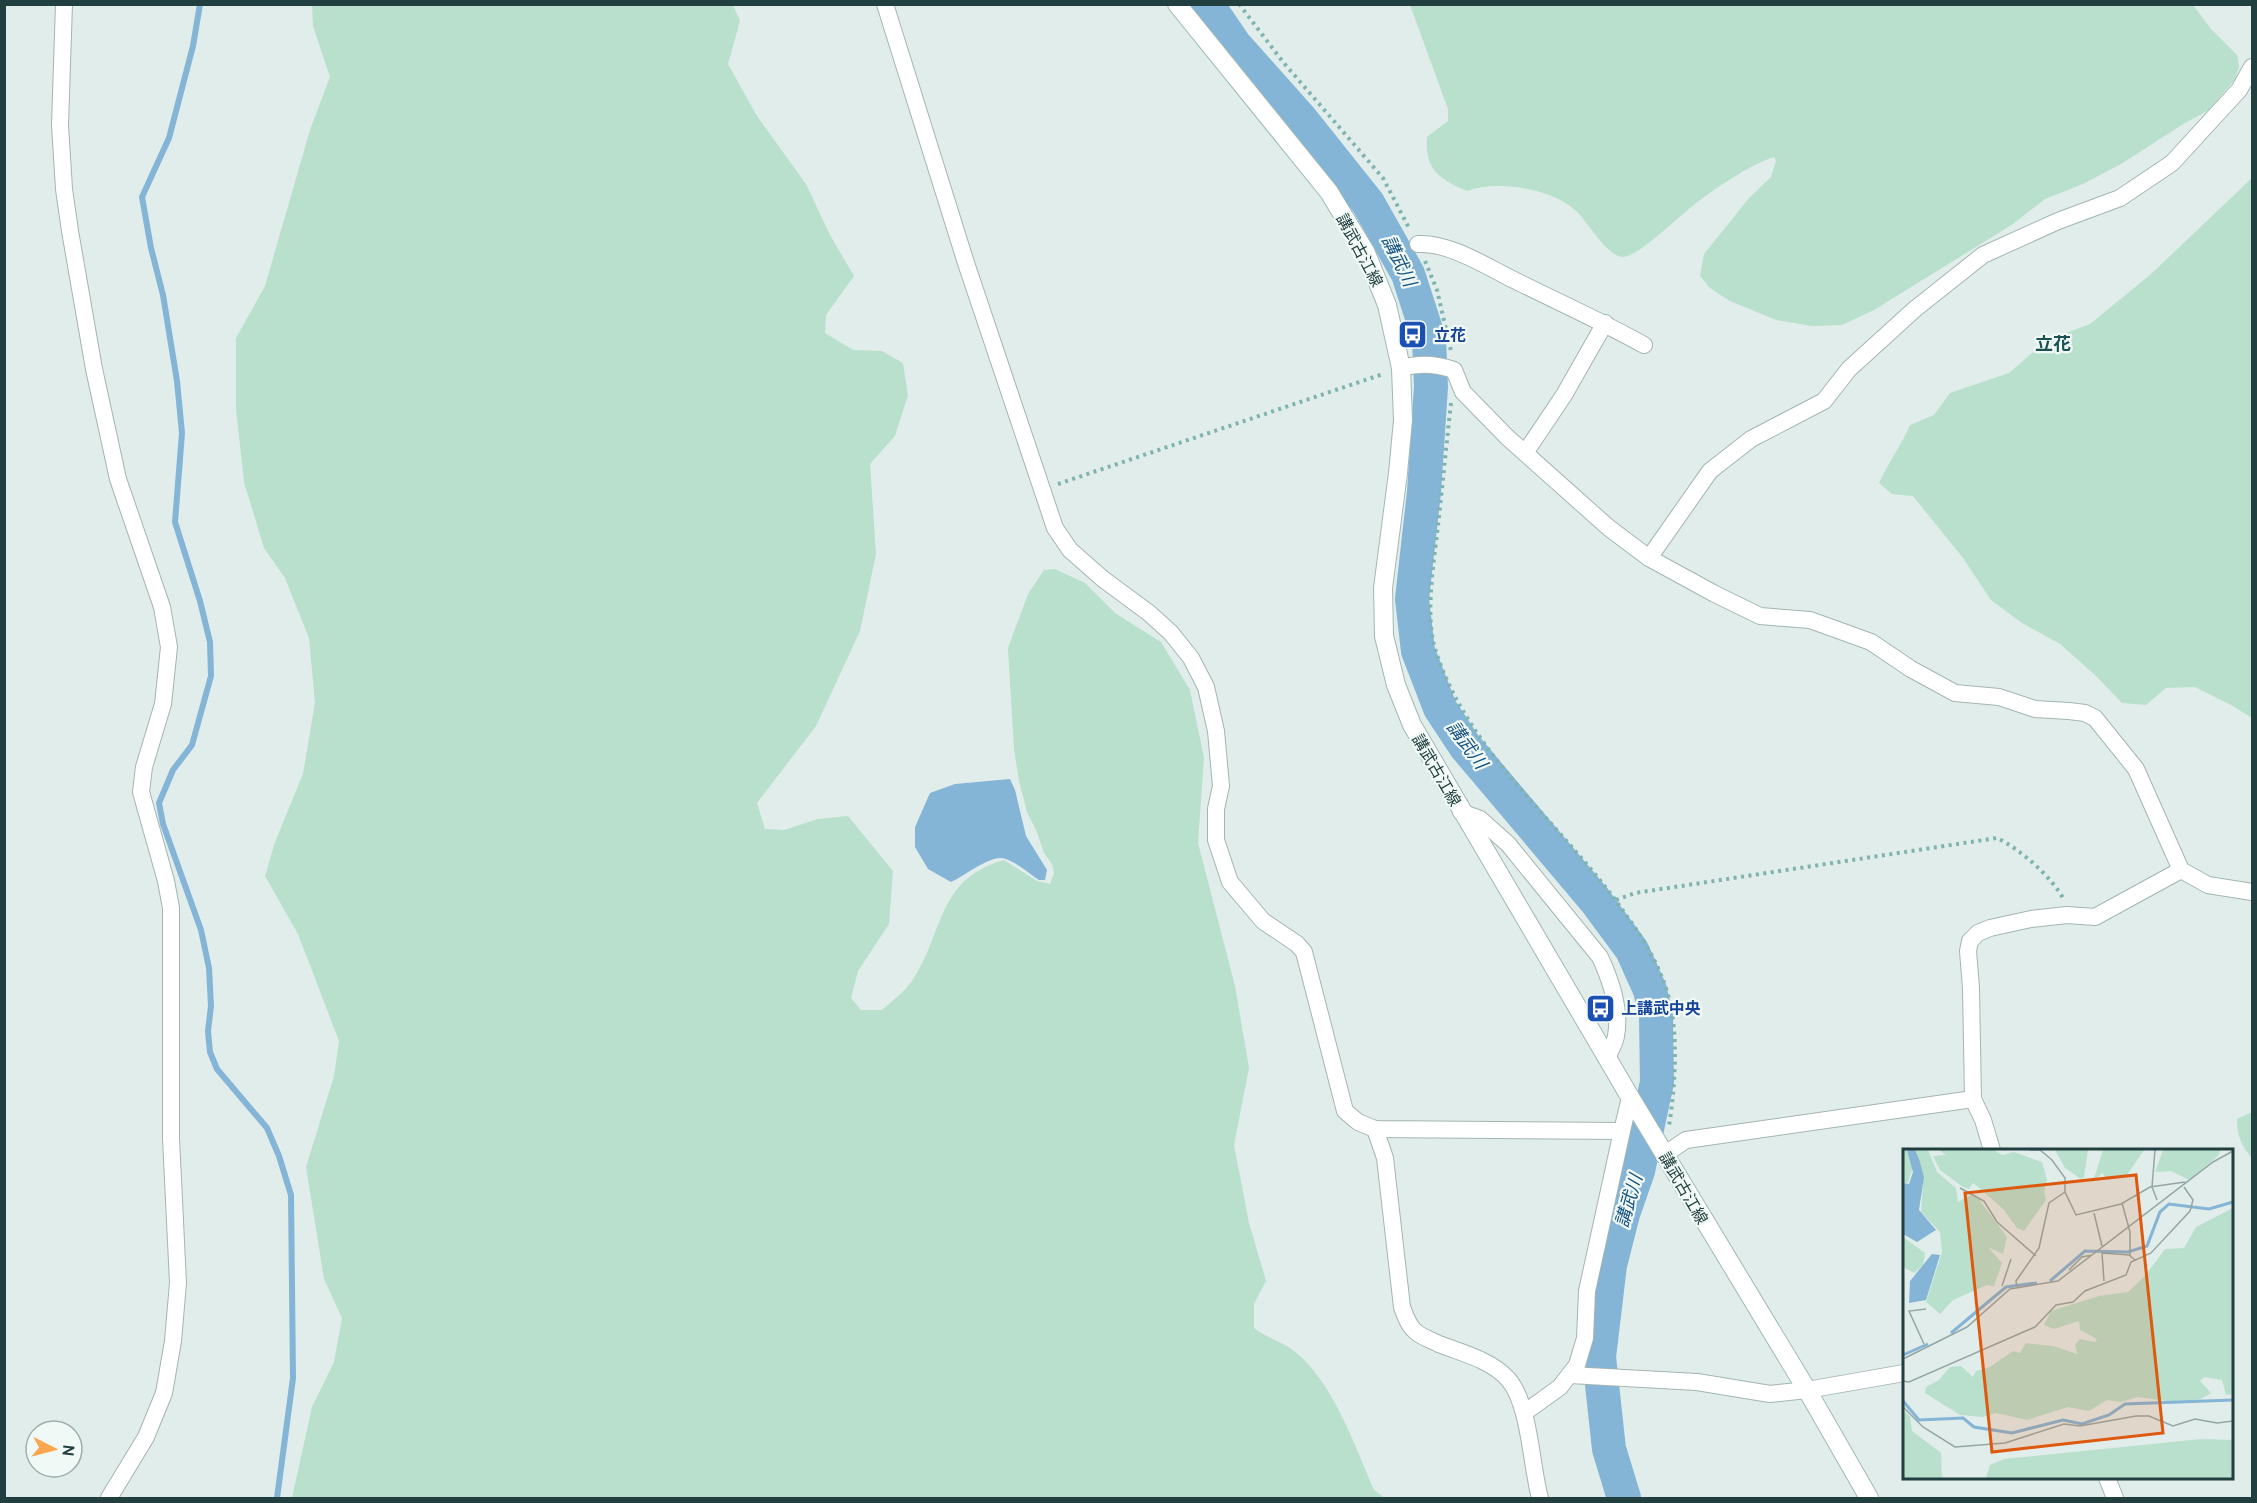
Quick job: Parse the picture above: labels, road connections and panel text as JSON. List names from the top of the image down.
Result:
{
  "streets": {
    "main road": ["講武古江線"]
  },
  "districts": ["立花"],
  "water": ["講武川"],
  "places": {
    "bus stop": ["立花", "上講武中央"]
  },
  "north": "right"
}
